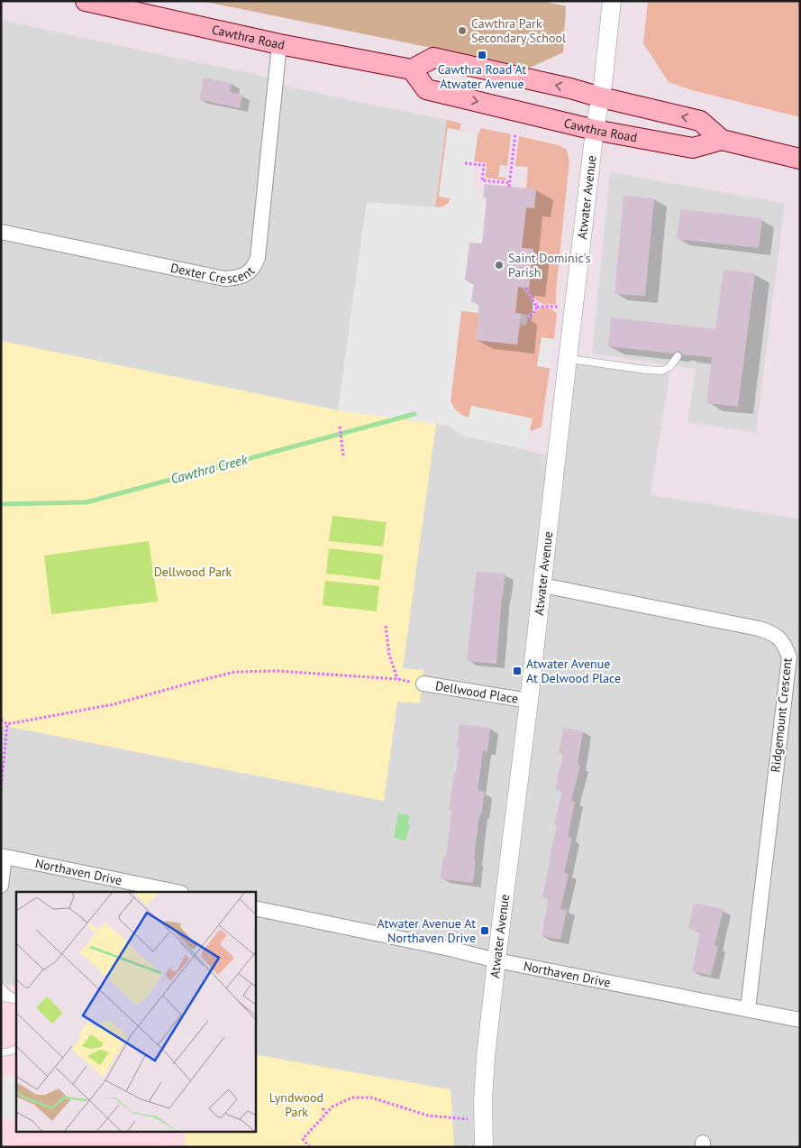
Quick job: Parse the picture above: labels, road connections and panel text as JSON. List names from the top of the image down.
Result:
{
  "streets": {
    "main road": ["Cawthra Road"],
    "street": [
      "Atwater Avenue",
      "Dexter Crescent",
      "Dellwood Place",
      "Ridgemount Crescent",
      "Northaven Drive"
    ]
  },
  "crossings": [
    ["Cawthra Road", "Atwater Avenue"],
    ["Cawthra Road", "Dexter Crescent"],
    ["Atwater Avenue", "Dellwood Place"],
    ["Atwater Avenue", "Ridgemount Crescent"],
    ["Atwater Avenue", "Northaven Drive"],
    ["Ridgemount Crescent", "Northaven Drive"]
  ],
  "water": ["Cawthra Creek"],
  "parks": ["Dellwood Park", "Lyndwood Park"],
  "places": {
    "other": ["Cawthra Park Secondary School", "Saint Dominic's Parish"],
    "transit": ["Cawthra Road At Atwater Avenue", "Atwater Avenue At Delwood Place", "Atwater Avenue At Northaven Drive"]
  }
}
